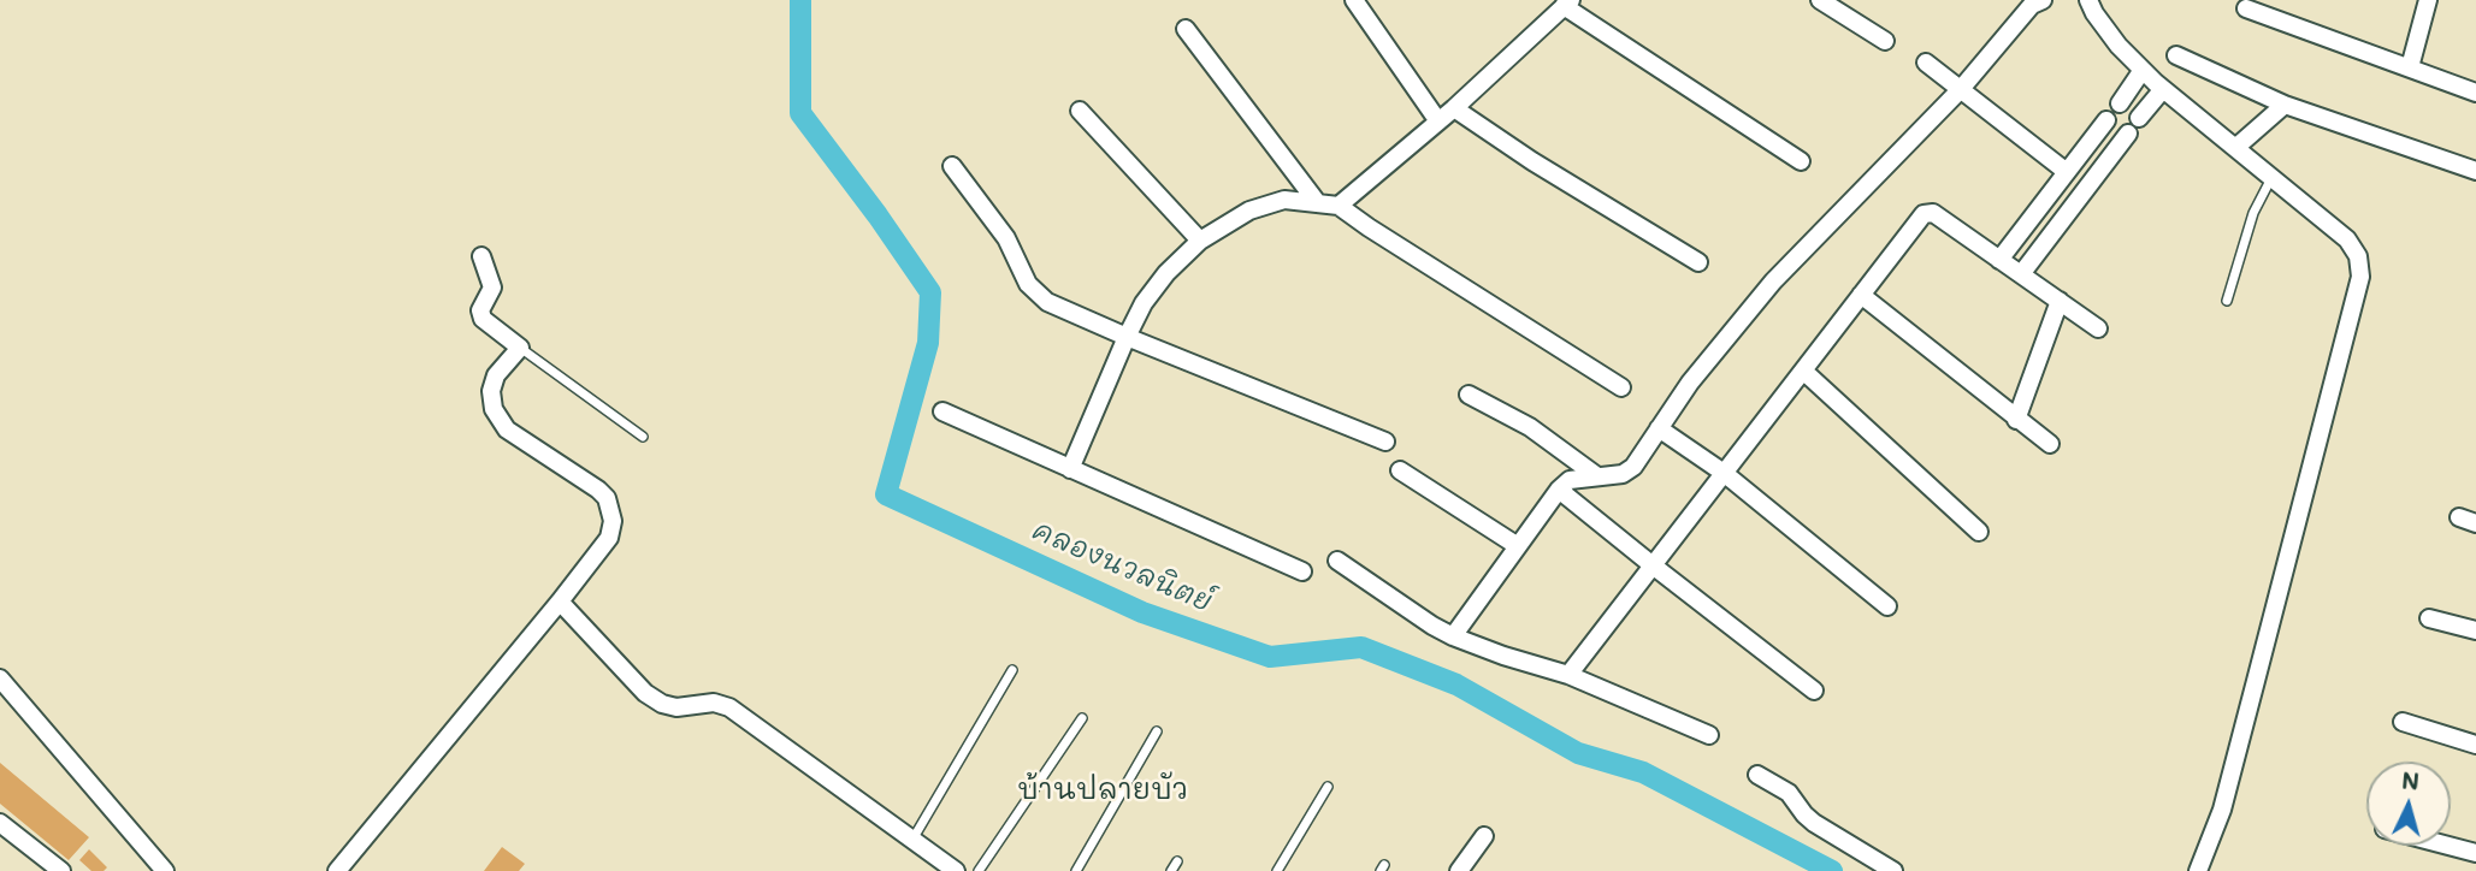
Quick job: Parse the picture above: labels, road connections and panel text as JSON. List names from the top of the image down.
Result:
{
  "districts": ["บ้านปลายบัว"],
  "water": ["คลองนวลนิตย์"],
  "north": "top"
}
